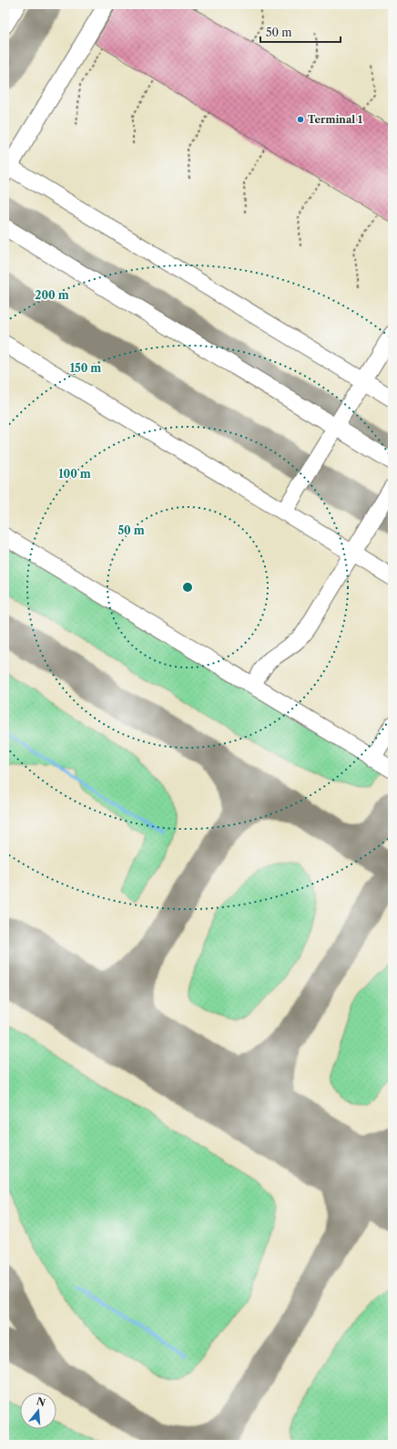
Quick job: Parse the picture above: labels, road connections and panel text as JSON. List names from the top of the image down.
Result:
{
  "places": ["Terminal 1"],
  "scale_bar": "50 m",
  "north": "top",
  "rings": [
    "200 m",
    "150 m",
    "100 m",
    "50 m"
  ]
}
